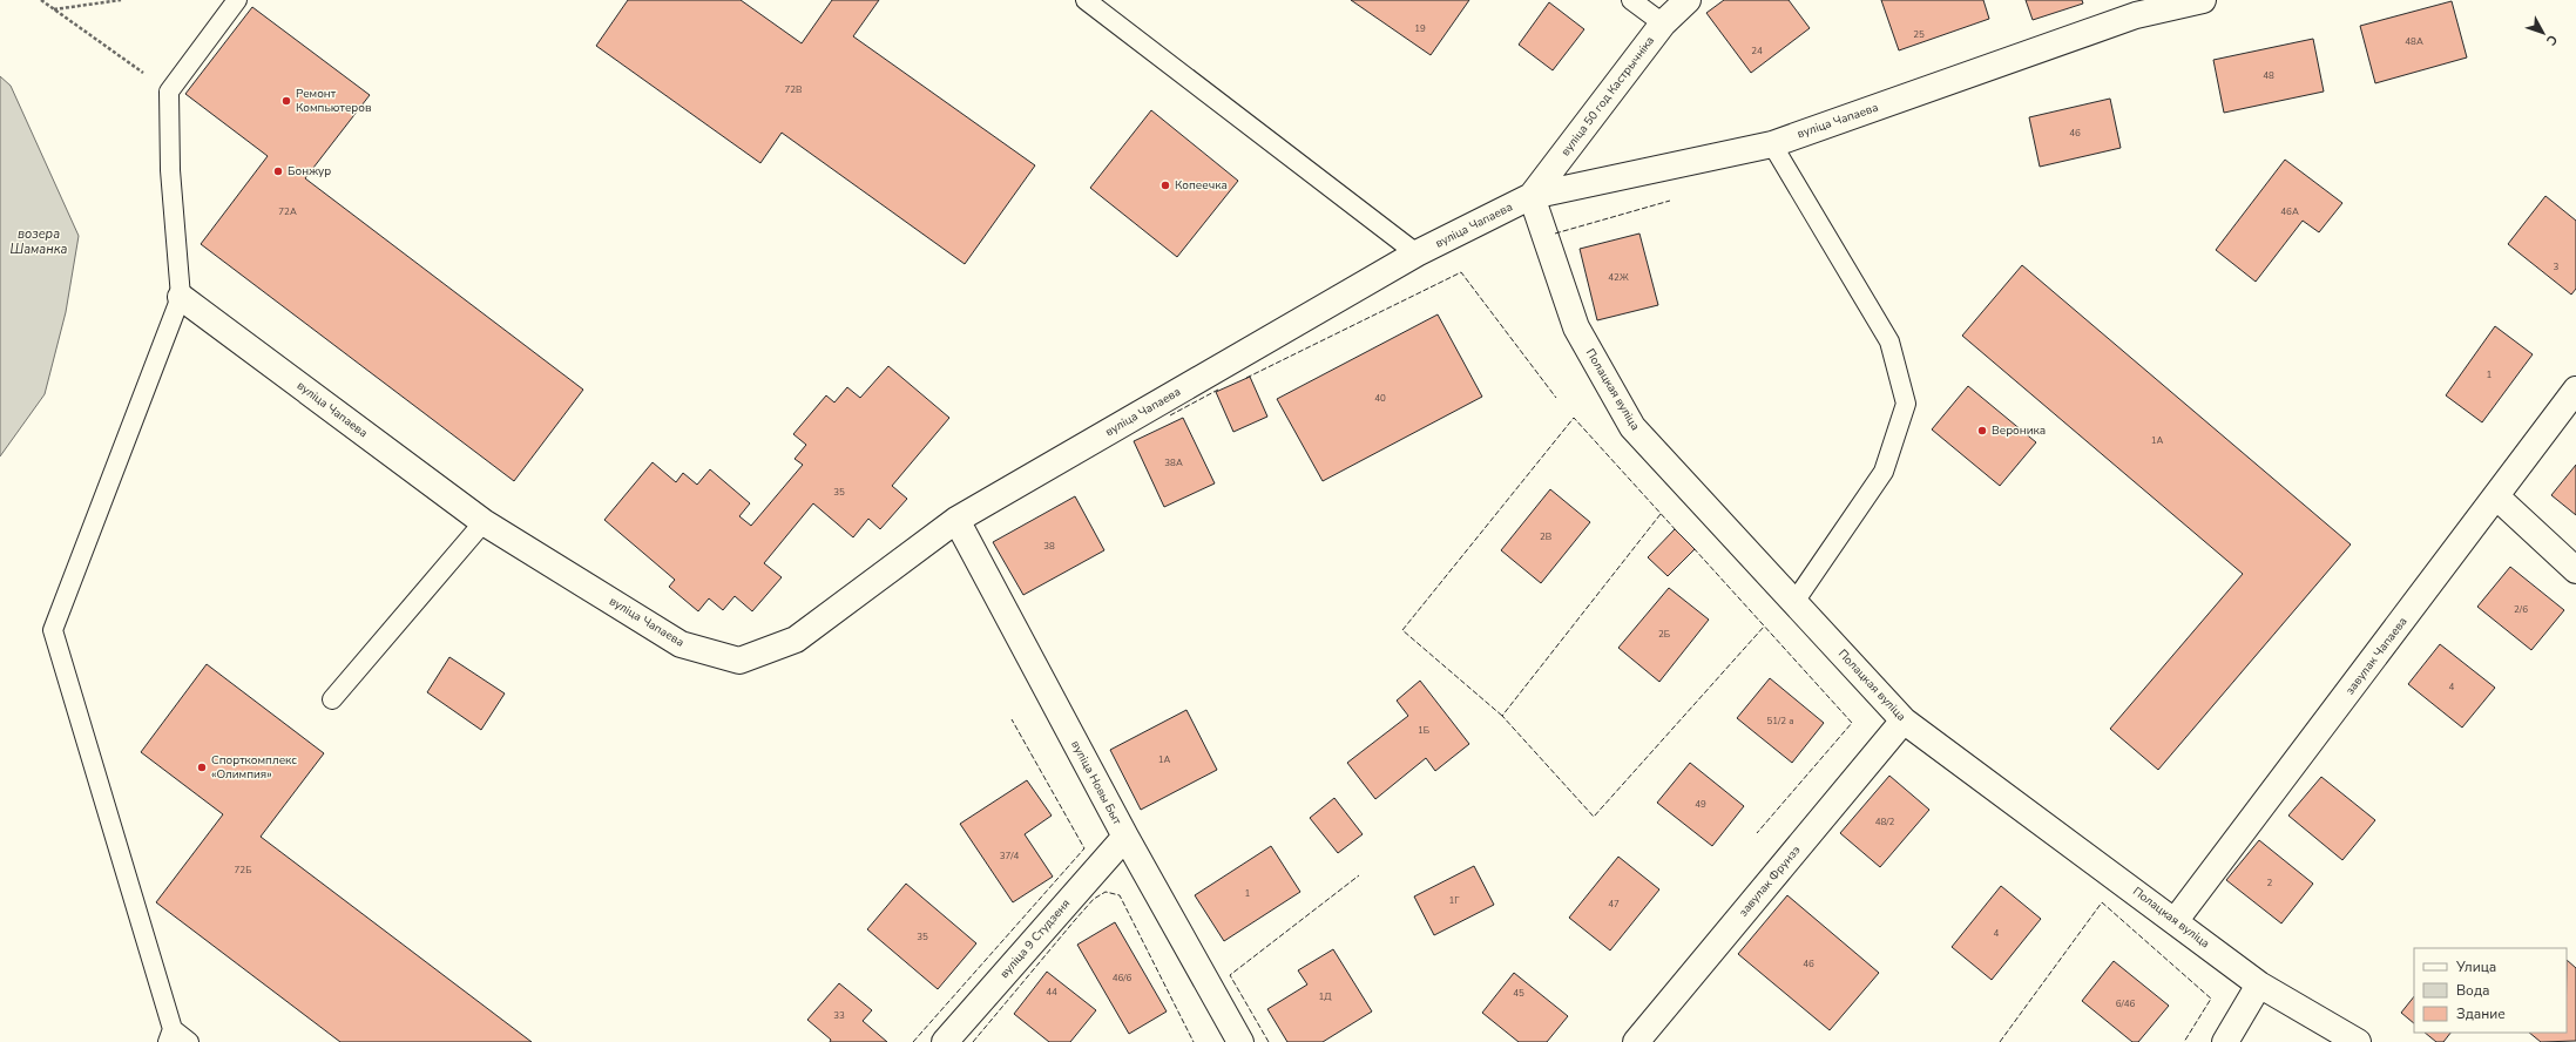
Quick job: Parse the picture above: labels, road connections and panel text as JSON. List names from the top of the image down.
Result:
{
  "streets": {
    "street": [
      "вуліца 50 год Кастрычніка",
      "вуліца Чапаева",
      "Полацкая вуліца",
      "завулак Чапаева",
      "вуліца Новы Быт",
      "завулак Фрунзэ",
      "вуліца 9 Студзеня"
    ]
  },
  "crossings": [
    ["вуліца 50 год Кастрычніка", "вуліца Чапаева"],
    ["вуліца 50 год Кастрычніка", "Полацкая вуліца"],
    ["вуліца Чапаева", "Полацкая вуліца"],
    ["вуліца Чапаева", "вуліца Новы Быт"],
    ["Полацкая вуліца", "завулак Чапаева"],
    ["Полацкая вуліца", "завулак Фрунзэ"],
    ["вуліца Новы Быт", "вуліца 9 Студзеня"]
  ],
  "water": ["возера Шаманка"],
  "places": [
    "Ремонт Компьютеров",
    "Бонжур",
    "Копеечка",
    "Вероника",
    "Спорткомплекс «Олимпия»"
  ],
  "house_numbers": [
    "19",
    "25",
    "48А",
    "24",
    "48",
    "72В",
    "46",
    "72А",
    "46А",
    "3",
    "42Ж",
    "1",
    "40",
    "1А",
    "38А",
    "35",
    "2В",
    "38",
    "2/6",
    "2Б",
    "4",
    "51/2 а",
    "1Б",
    "1А",
    "49",
    "48/2",
    "37/4",
    "72Б",
    "2",
    "1",
    "1Г",
    "47",
    "4",
    "35",
    "46",
    "46/6",
    "44",
    "45",
    "1Д",
    "6/46",
    "33"
  ],
  "legend": ["Улица", "Вода", "Здание"],
  "north": "bottom right"
}
